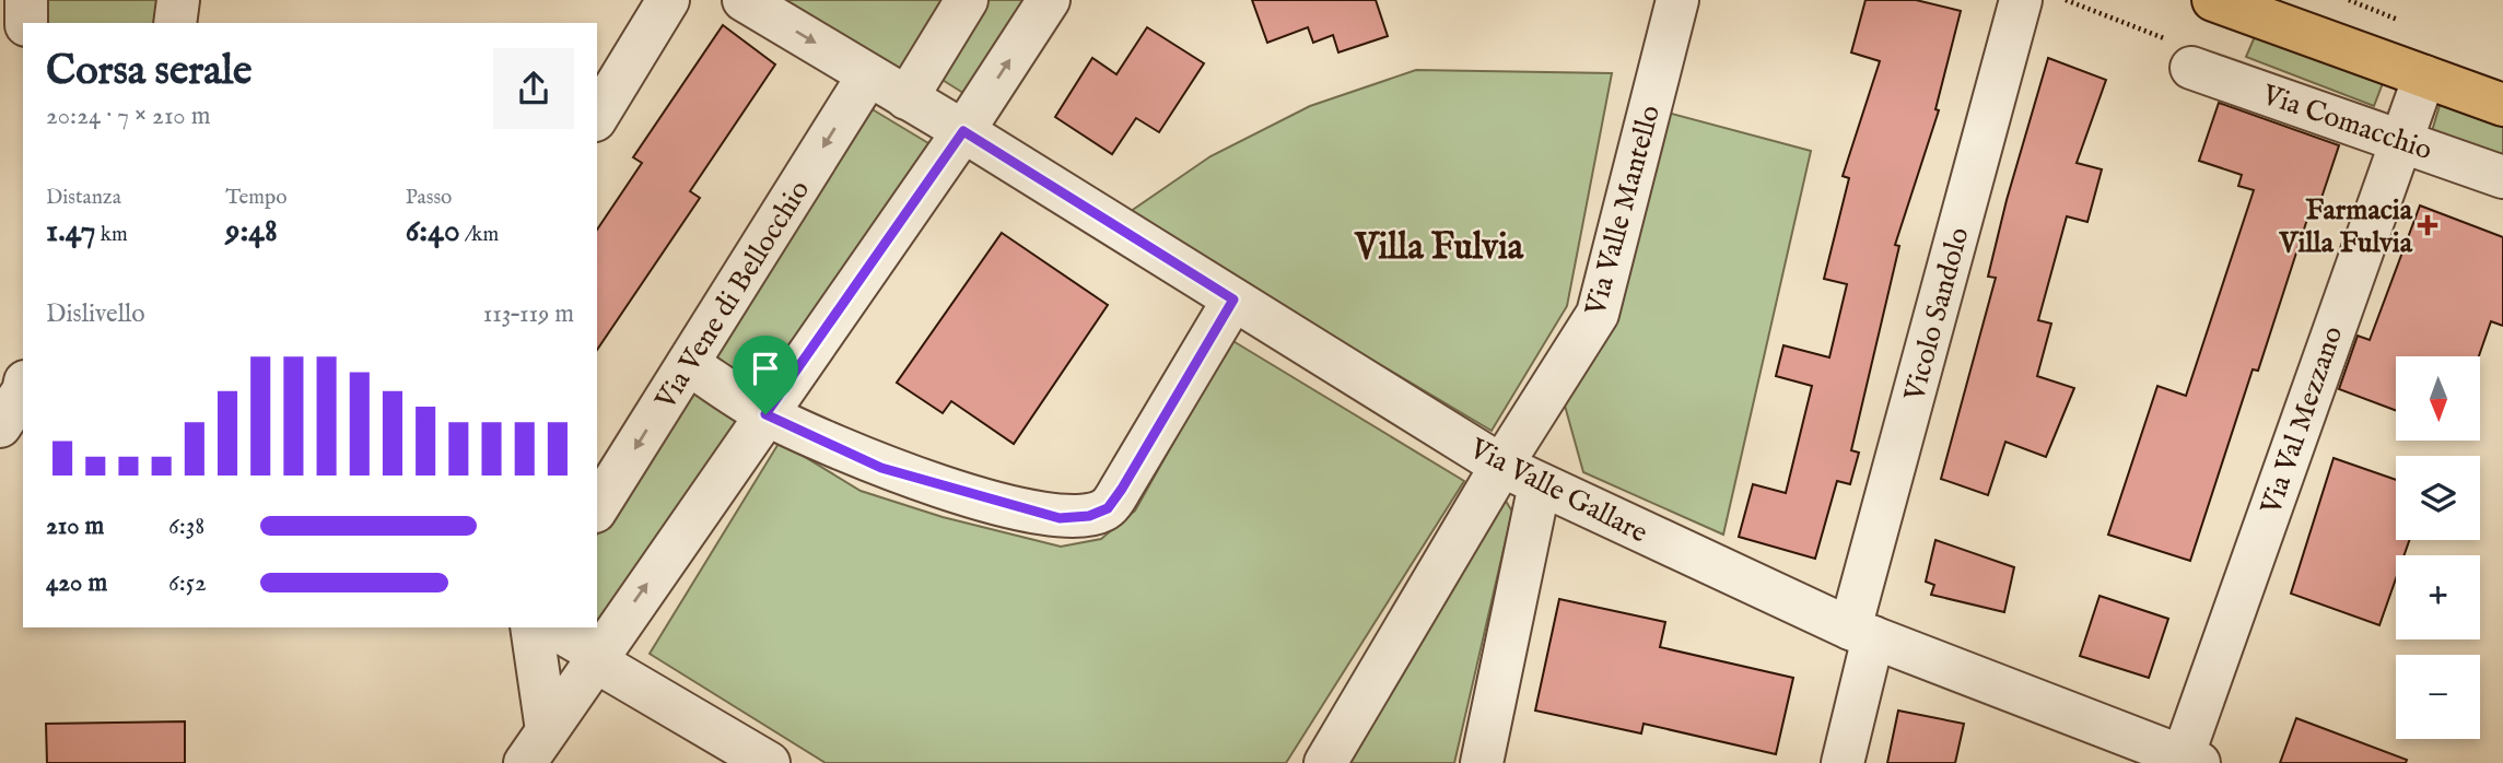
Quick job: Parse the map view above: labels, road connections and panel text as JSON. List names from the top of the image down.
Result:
{
  "streets": {
    "street": [
      "Via Comacchio",
      "Via Valle Mantello",
      "Via Vene di Bellocchio",
      "Vicolo Sandolo",
      "Via Val Mezzano",
      "Via Valle Gallare"
    ]
  },
  "crossings": [
    ["Via Comacchio", "Via Val Mezzano"],
    ["Via Valle Mantello", "Via Valle Gallare"],
    ["Via Vene di Bellocchio", "Via Valle Gallare"],
    ["Vicolo Sandolo", "Via Valle Gallare"],
    ["Via Val Mezzano", "Via Valle Gallare"]
  ],
  "districts": ["Villa Fulvia"],
  "places": {
    "health": ["Farmacia Villa Fulvia"]
  },
  "north": "bottom",
  "page": {
    "heading": ["Corsa serale", "20:24 · 7 × 210 m"],
    "stats": [
      ["Distanza", "1.47 km"],
      ["Tempo", "9:48"],
      ["Passo", "6:40 /km"]
    ],
    "chart": ["Dislivello", "113–119 m"],
    "map_buttons": ["+", "−"],
    "list": [
      {
        "name": "210 m",
        "note": "6:38"
      },
      {
        "name": "420 m",
        "note": "6:52"
      }
    ]
  }
}
